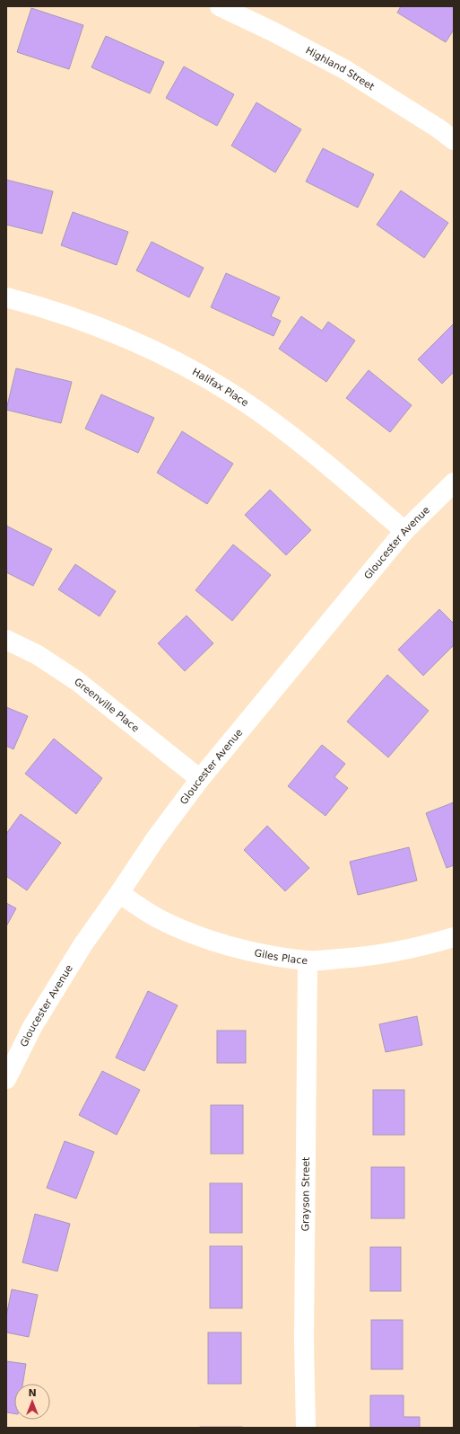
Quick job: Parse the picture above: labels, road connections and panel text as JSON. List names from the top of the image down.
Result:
{
  "streets": {
    "street": [
      "Highland Street",
      "Halifax Place",
      "Gloucester Avenue",
      "Greenville Place",
      "Giles Place",
      "Grayson Street"
    ]
  },
  "crossings": [
    ["Halifax Place", "Gloucester Avenue"],
    ["Gloucester Avenue", "Greenville Place"],
    ["Gloucester Avenue", "Giles Place"],
    ["Giles Place", "Grayson Street"]
  ],
  "north": "top"
}
